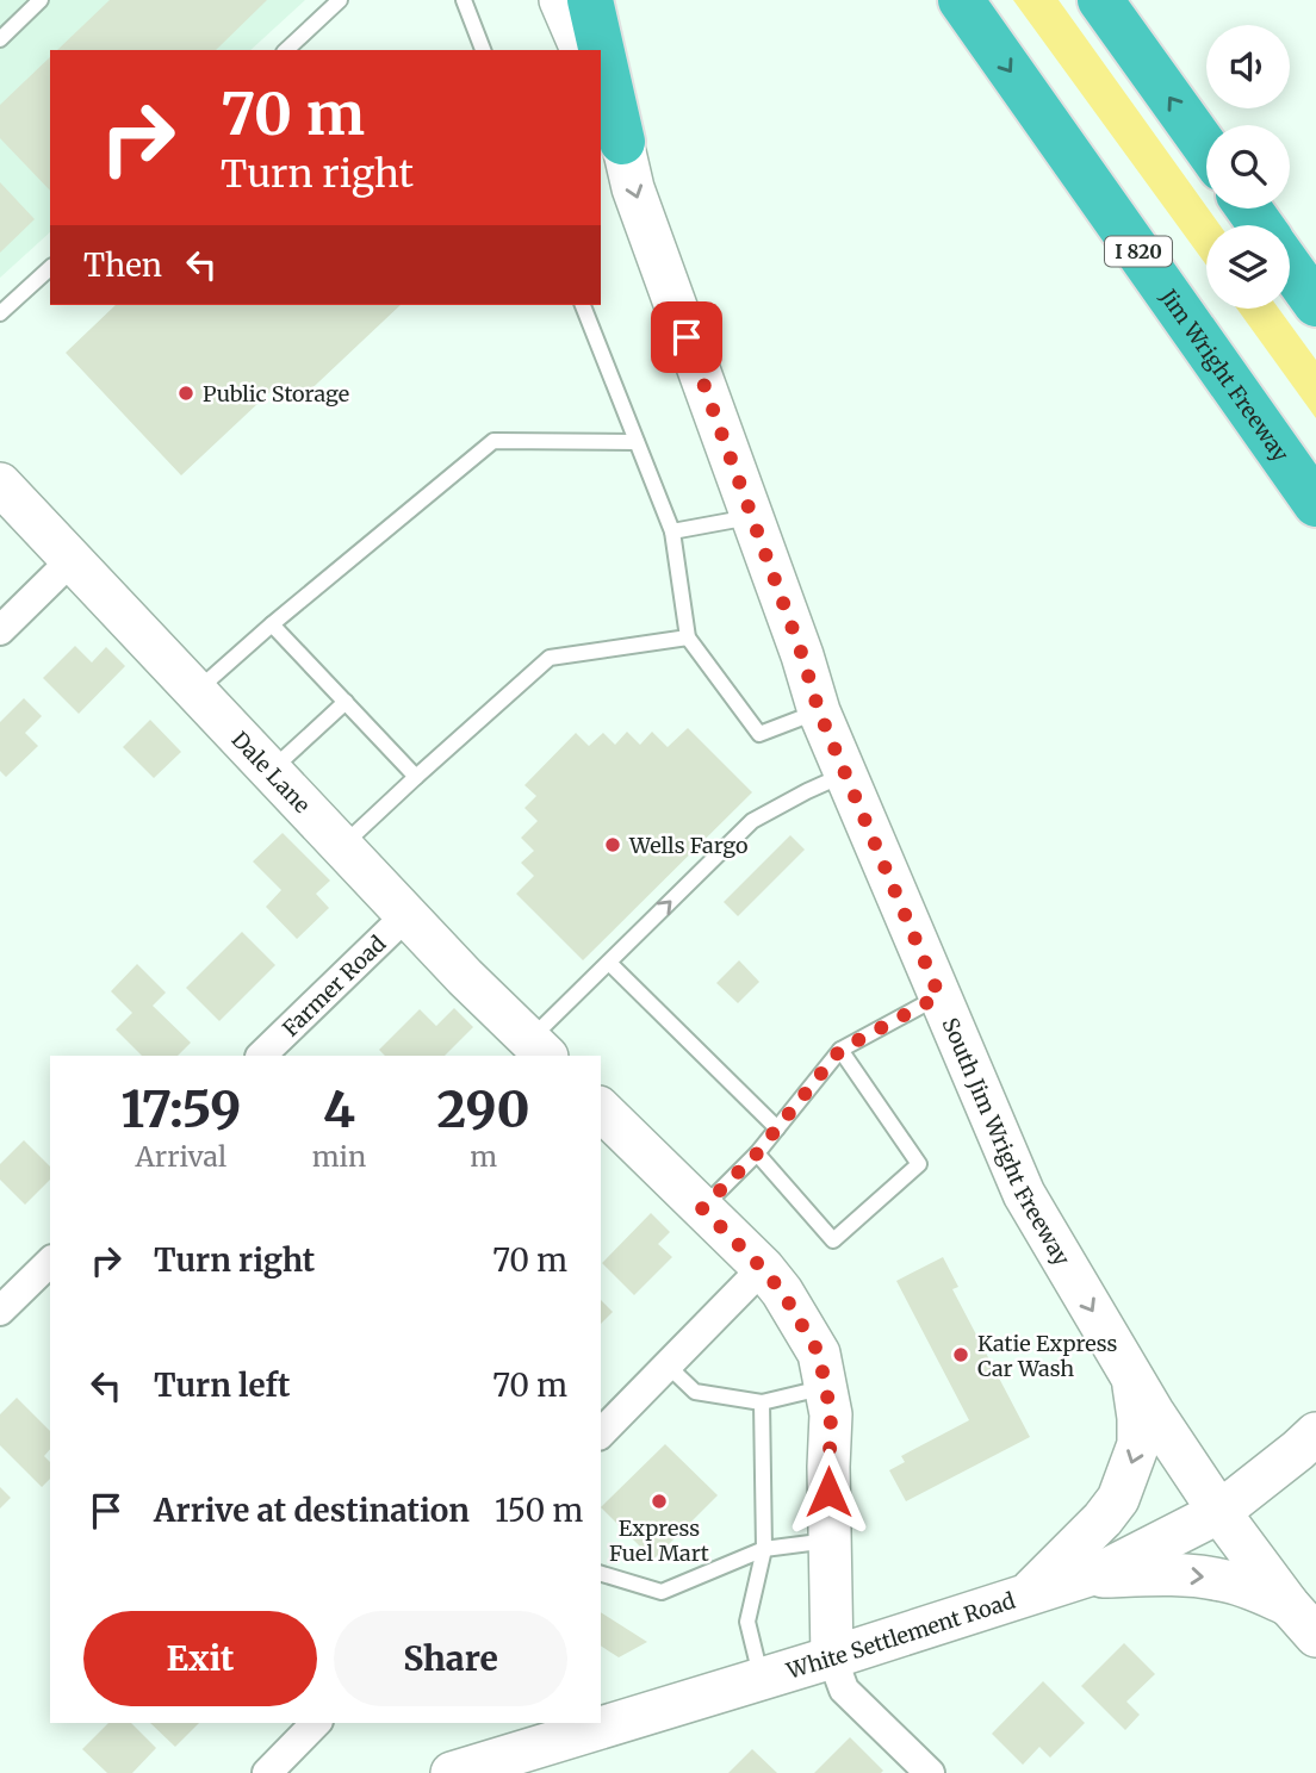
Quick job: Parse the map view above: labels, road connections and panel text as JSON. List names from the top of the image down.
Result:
{
  "streets": {
    "highway": ["I 820", "Jim Wright Freeway"],
    "main road": ["Dale Lane", "South Jim Wright Freeway", "White Settlement Road"],
    "street": ["Farmer Road"]
  },
  "crossings": [
    ["Dale Lane", "Farmer Road"],
    ["South Jim Wright Freeway", "White Settlement Road"]
  ],
  "places": [
    "Public Storage",
    "Wells Fargo",
    "Katie Express Car Wash",
    "Express Fuel Mart"
  ],
  "page": {
    "turn": ["70 m", "Turn right"],
    "then": "Then",
    "eta": [
      "17:59",
      "Arrival",
      "4",
      "min",
      "290",
      "m"
    ],
    "list": [
      {
        "name": "Turn right",
        "value": "70 m"
      },
      {
        "name": "Turn left",
        "value": "70 m"
      },
      {
        "name": "Arrive at destination",
        "value": "150 m"
      }
    ],
    "buttons": ["Exit", "Share"]
  }
}
